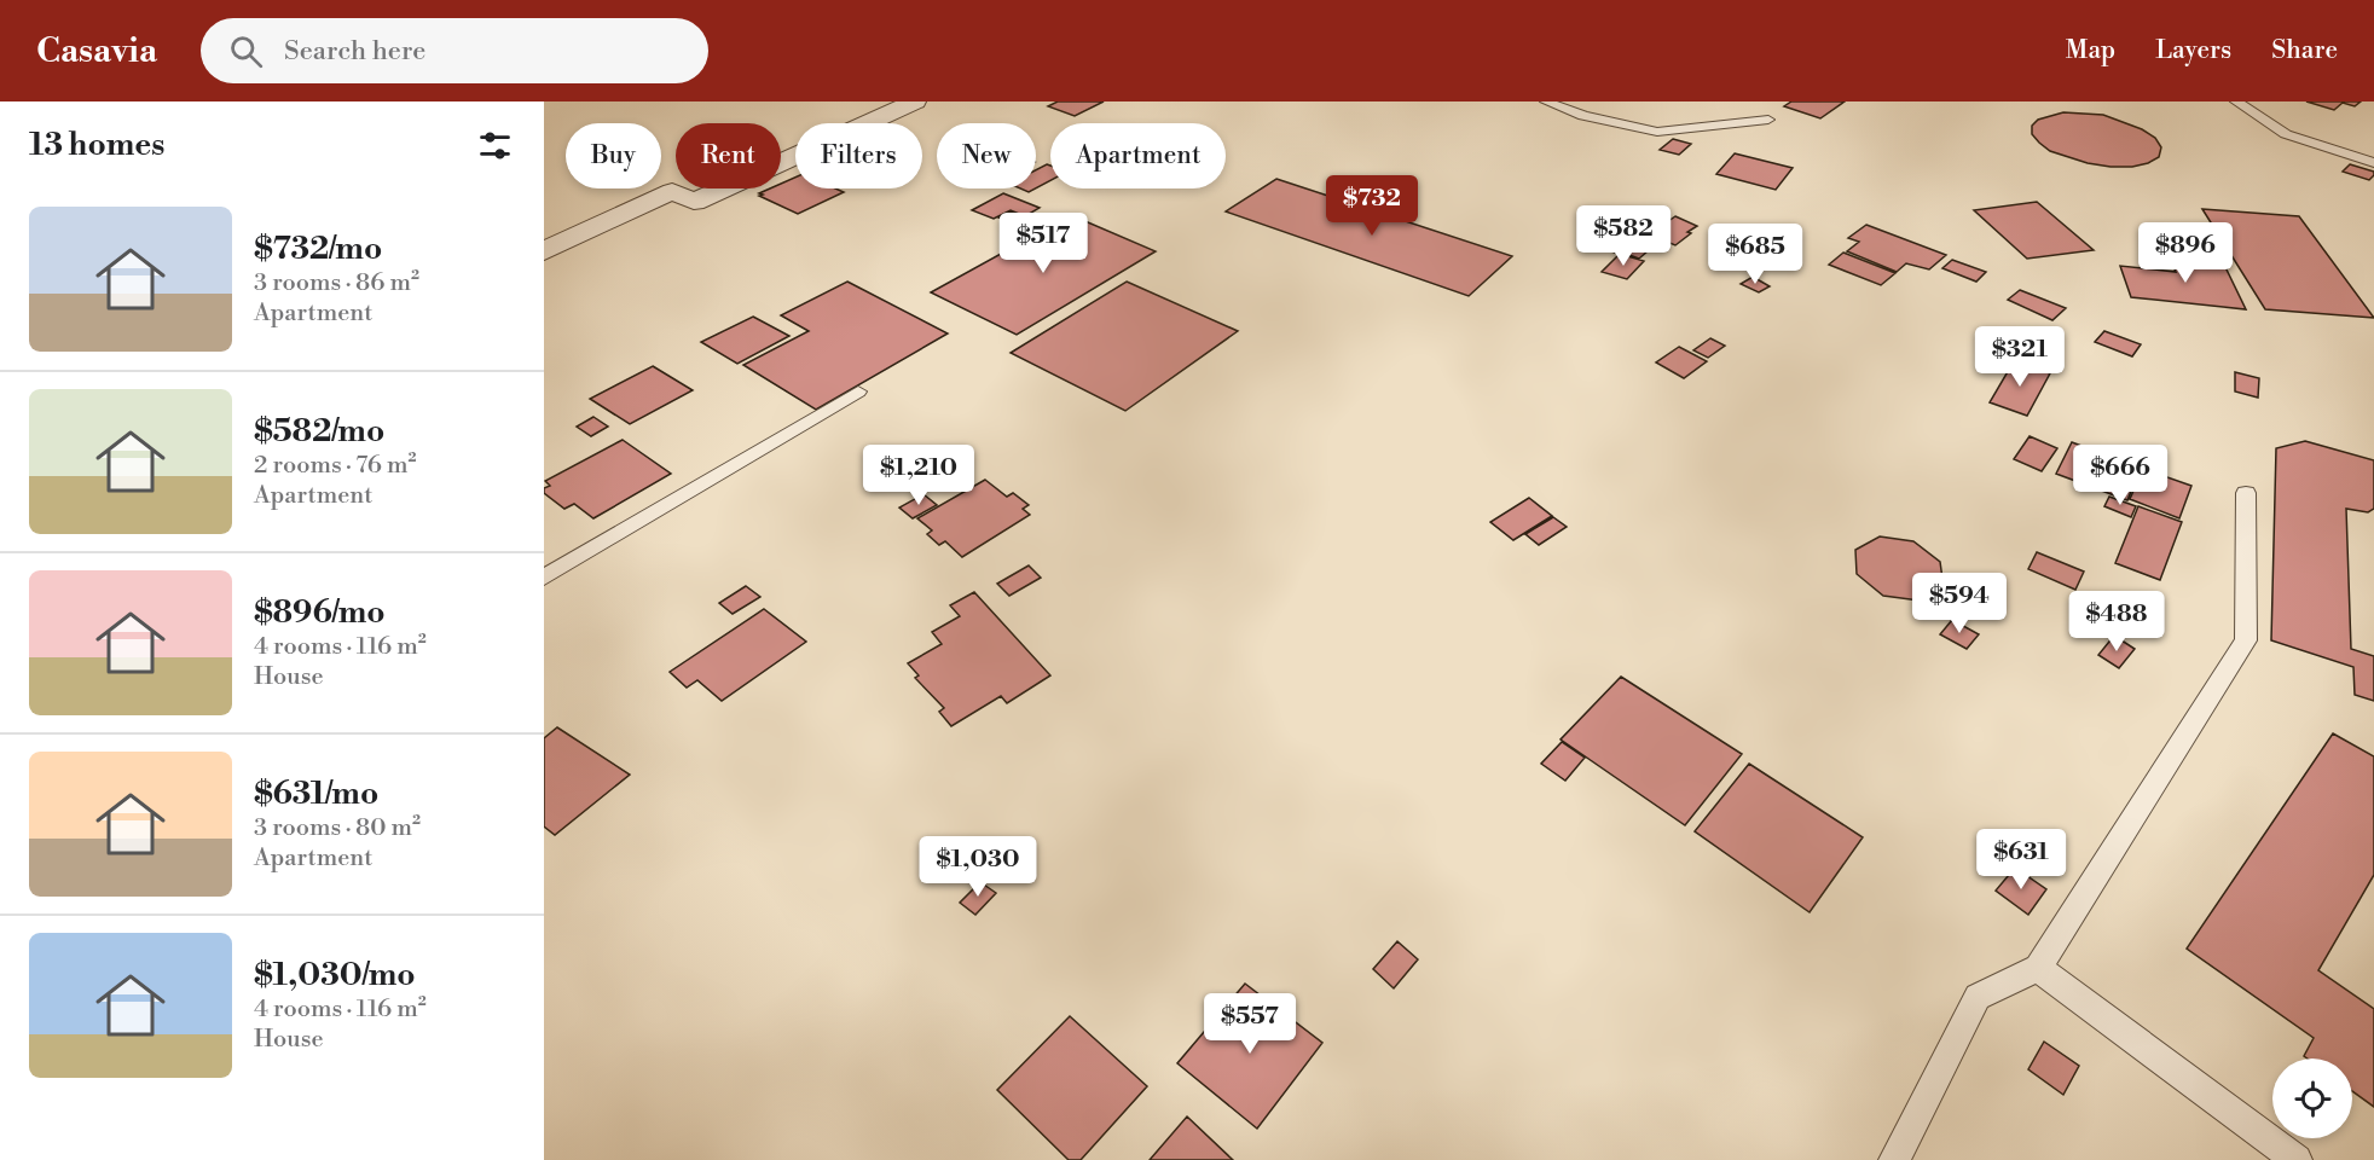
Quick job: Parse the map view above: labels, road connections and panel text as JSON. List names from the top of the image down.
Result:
{
  "page": {
    "header": "Casavia",
    "search": "Search here",
    "nav": ["Map", "Layers", "Share"],
    "heading": "13 homes",
    "chip": [
      "Buy",
      "Rent",
      "Filters",
      "New",
      "Apartment"
    ],
    "price": [
      "$732",
      "$582",
      "$517",
      "$896",
      "$685",
      "$321",
      "$1,210",
      "$666",
      "$594",
      "$488",
      "$631",
      "$1,030",
      "$557"
    ],
    "list": [
      {
        "name": "$732/mo",
        "note": "3 rooms · 86 m² · Apartment"
      },
      {
        "name": "$582/mo",
        "note": "2 rooms · 76 m² · Apartment"
      },
      {
        "name": "$896/mo",
        "note": "4 rooms · 116 m² · House"
      },
      {
        "name": "$631/mo",
        "note": "3 rooms · 80 m² · Apartment"
      },
      {
        "name": "$1,030/mo",
        "note": "4 rooms · 116 m² · House"
      }
    ]
  }
}
